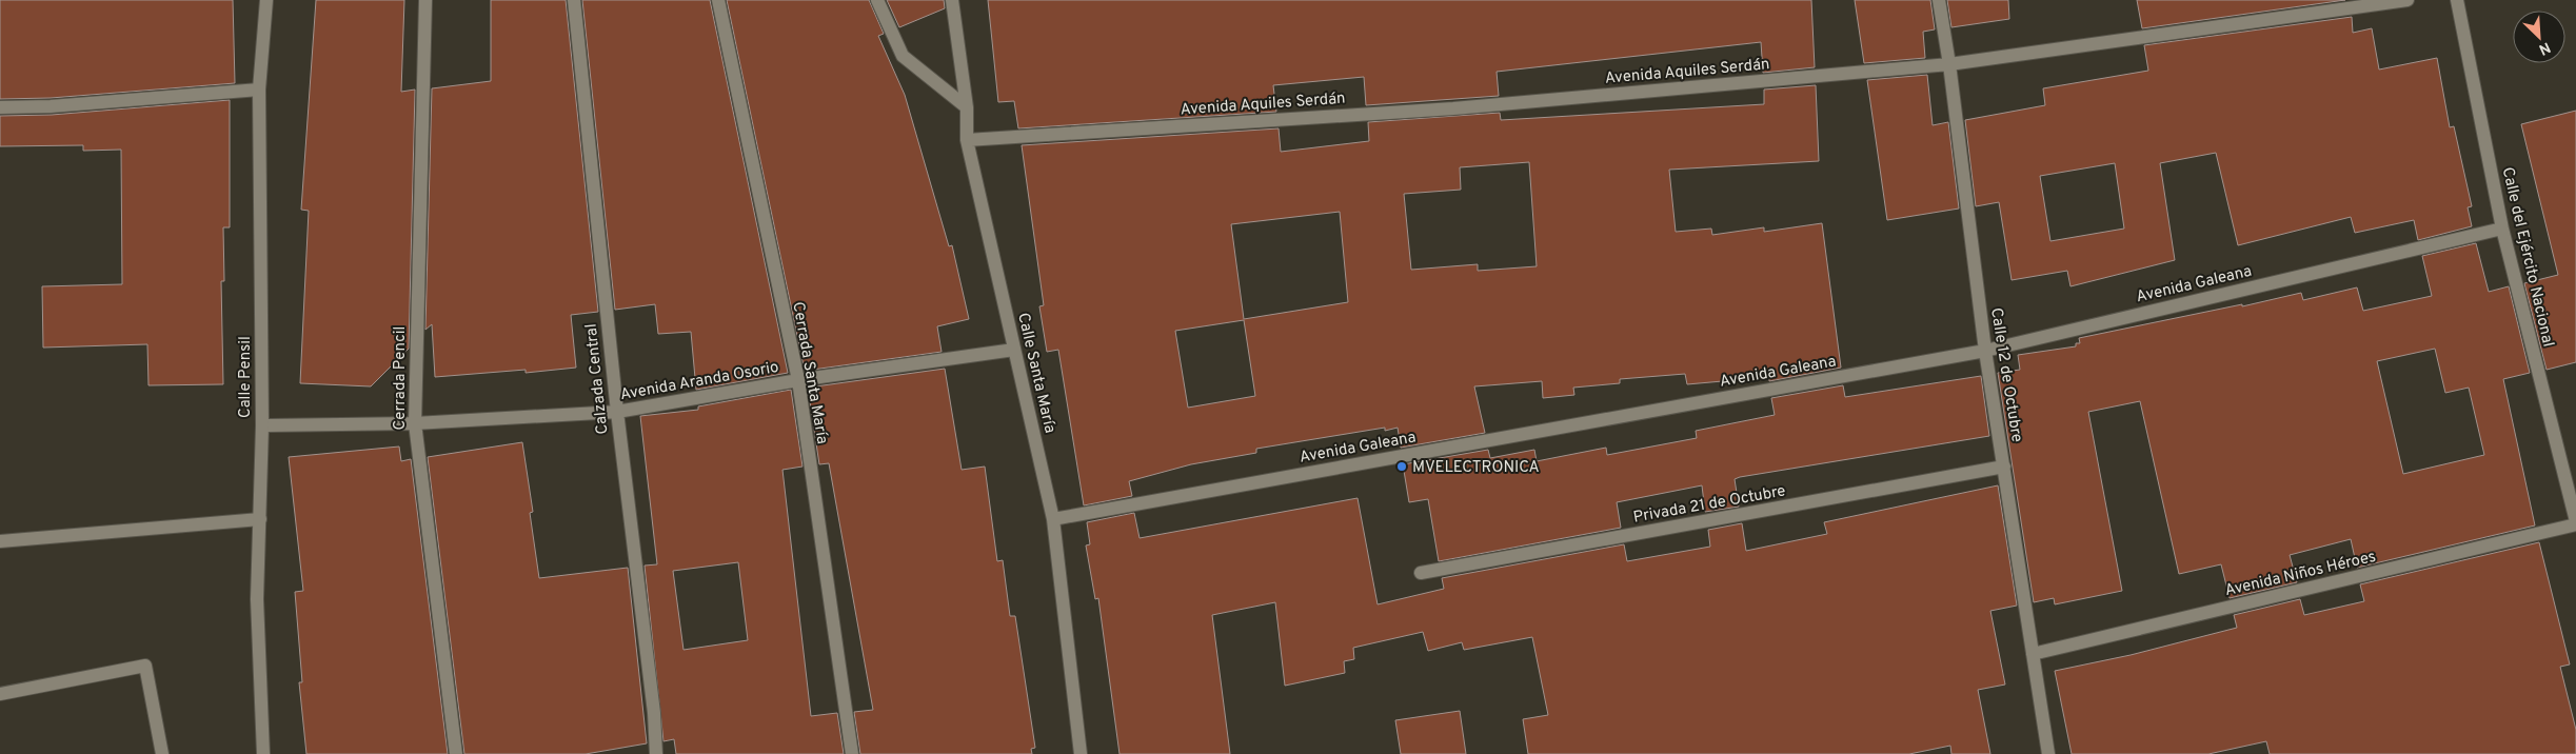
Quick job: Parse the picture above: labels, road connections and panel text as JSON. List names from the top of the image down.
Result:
{
  "streets": {
    "street": [
      "Avenida Aquiles Serdán",
      "Calle del Ejército Nacional",
      "Avenida Galeana",
      "Cerrada Santa María",
      "Calle Santa María",
      "Calle 12 de Octubre",
      "Calle Pensil",
      "Cerrada Pencil",
      "Calzada Central",
      "Avenida Aranda Osorio",
      "Privada 21 de Octubre",
      "Avenida Niños Héroes"
    ]
  },
  "crossings": [
    ["Avenida Aquiles Serdán", "Calle Santa María"],
    ["Avenida Aquiles Serdán", "Calle 12 de Octubre"],
    ["Calle del Ejército Nacional", "Avenida Galeana"],
    ["Calle del Ejército Nacional", "Avenida Niños Héroes"],
    ["Avenida Galeana", "Calle Santa María"],
    ["Avenida Galeana", "Calle 12 de Octubre"],
    ["Cerrada Santa María", "Avenida Aranda Osorio"],
    ["Calle Santa María", "Avenida Aranda Osorio"],
    ["Calle 12 de Octubre", "Privada 21 de Octubre"],
    ["Calle 12 de Octubre", "Avenida Niños Héroes"],
    ["Calle Pensil", "Avenida Aranda Osorio"],
    ["Cerrada Pencil", "Avenida Aranda Osorio"],
    ["Calzada Central", "Avenida Aranda Osorio"]
  ],
  "places": ["MVELECTRONICA"],
  "north": "bottom right"
}
